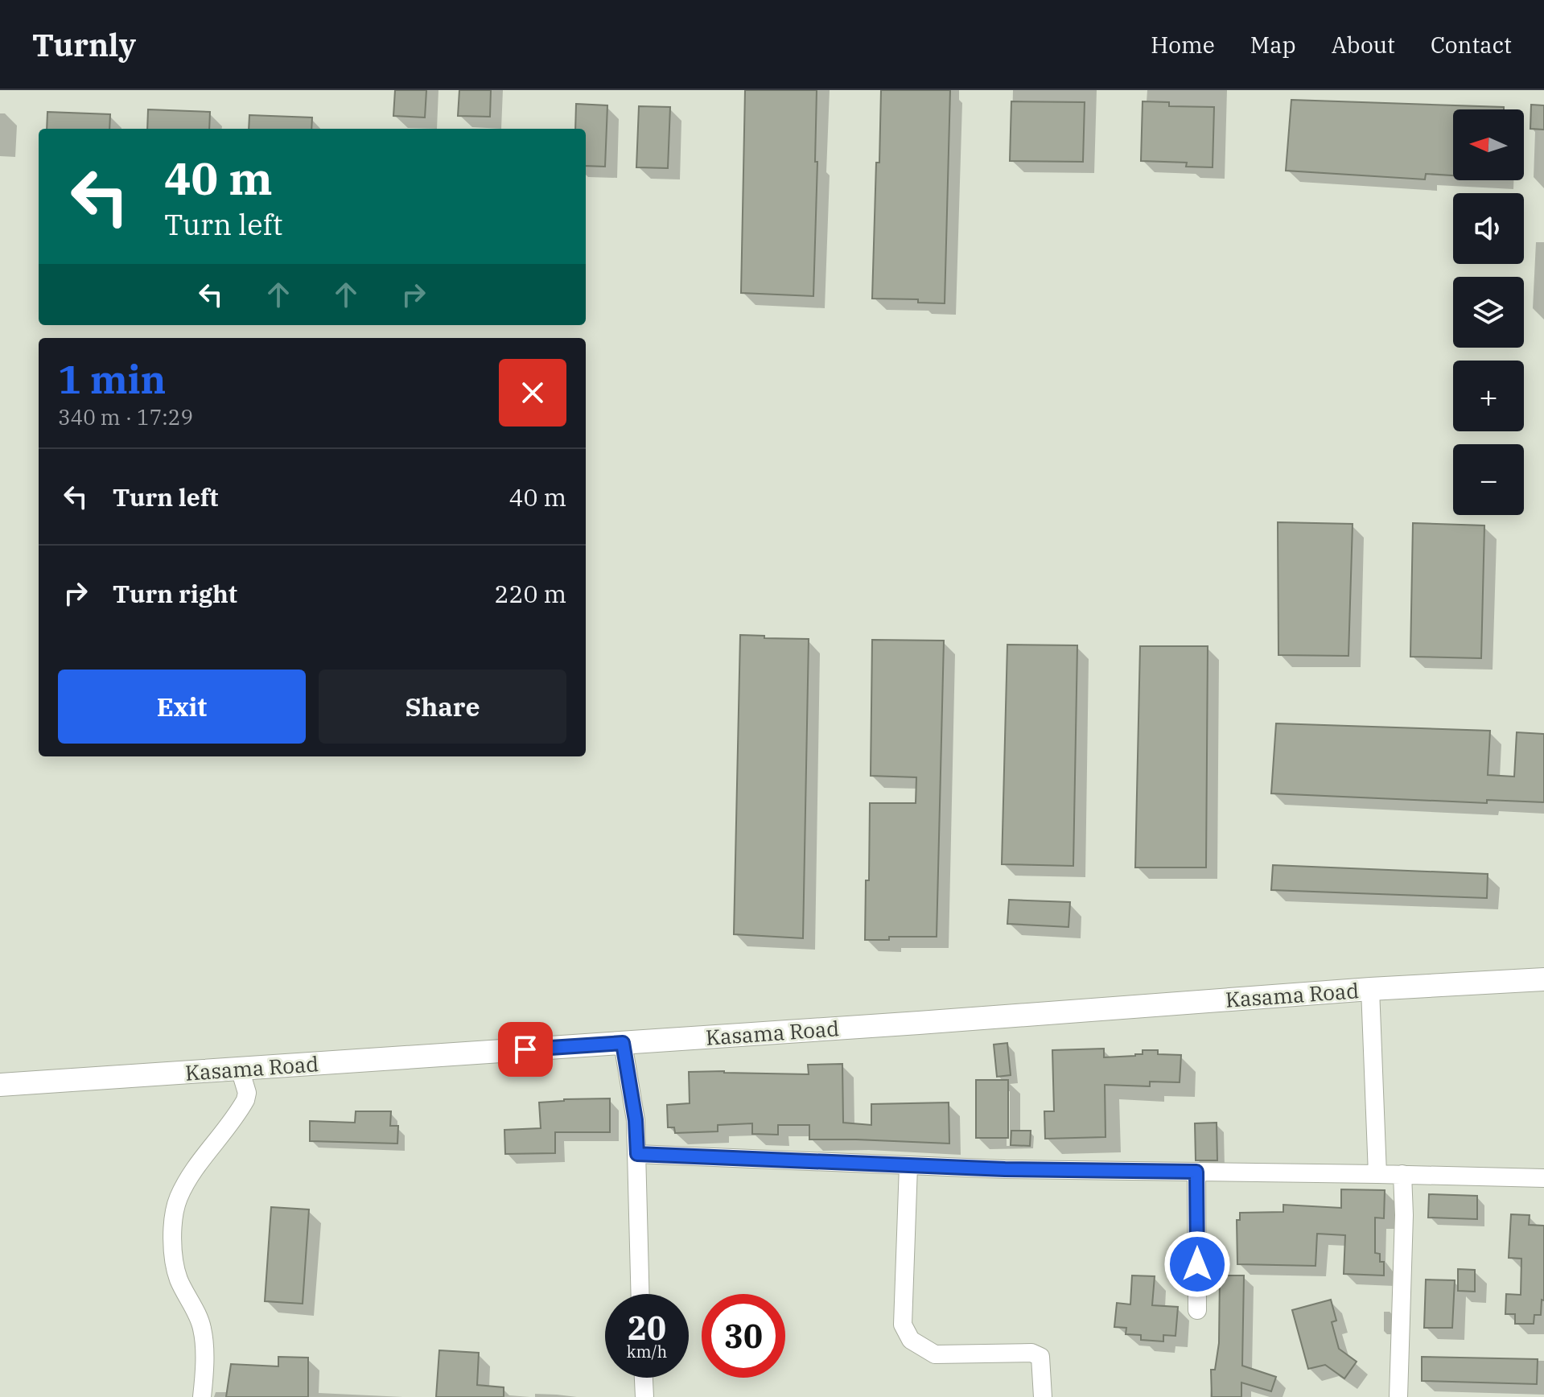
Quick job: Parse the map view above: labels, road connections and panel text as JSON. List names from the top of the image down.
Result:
{
  "streets": {
    "street": ["Kasama Road"]
  },
  "north": "left",
  "page": {
    "header": "Turnly",
    "nav": [
      "Home",
      "Map",
      "About",
      "Contact"
    ],
    "map_buttons": ["+", "−"],
    "turn": ["40 m", "Turn left"],
    "heading": ["1 min", "340 m · 17:29"],
    "list": [
      {
        "name": "Turn left",
        "value": "40 m"
      },
      {
        "name": "Turn right",
        "value": "220 m"
      }
    ],
    "buttons": ["Exit", "Share"],
    "speed": "20 km/h",
    "limit": "30"
  }
}
